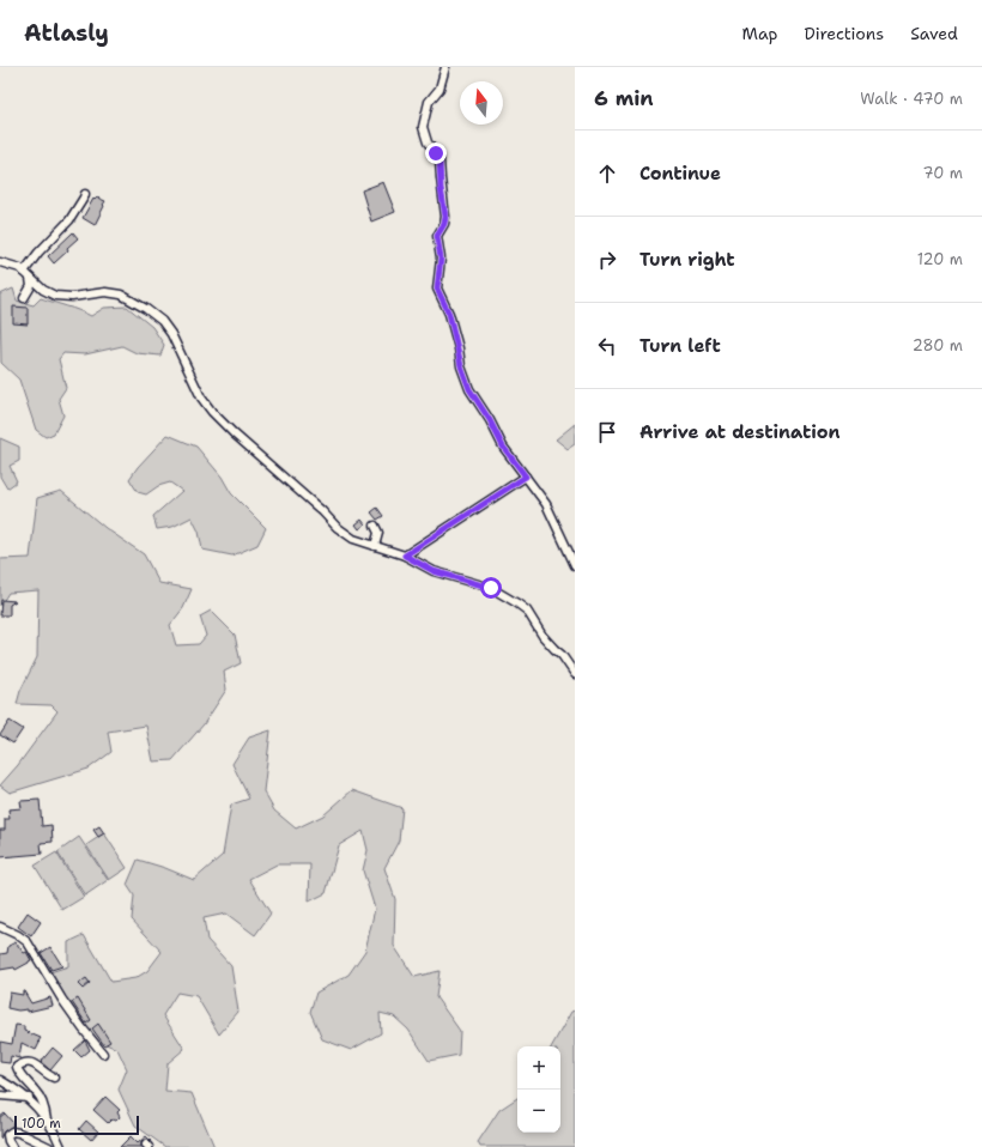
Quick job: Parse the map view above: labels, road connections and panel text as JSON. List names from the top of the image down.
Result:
{
  "scale_bar": "100 m",
  "north": "top",
  "page": {
    "header": "Atlasly",
    "nav": ["Map", "Directions", "Saved"],
    "heading": ["6 min", "Walk · 470 m"],
    "list": [
      ["Continue", "70 m"],
      ["Turn right", "120 m"],
      ["Turn left", "280 m"],
      "Arrive at destination"
    ],
    "map_buttons": ["+", "−"],
    "scale": "100 m"
  }
}
